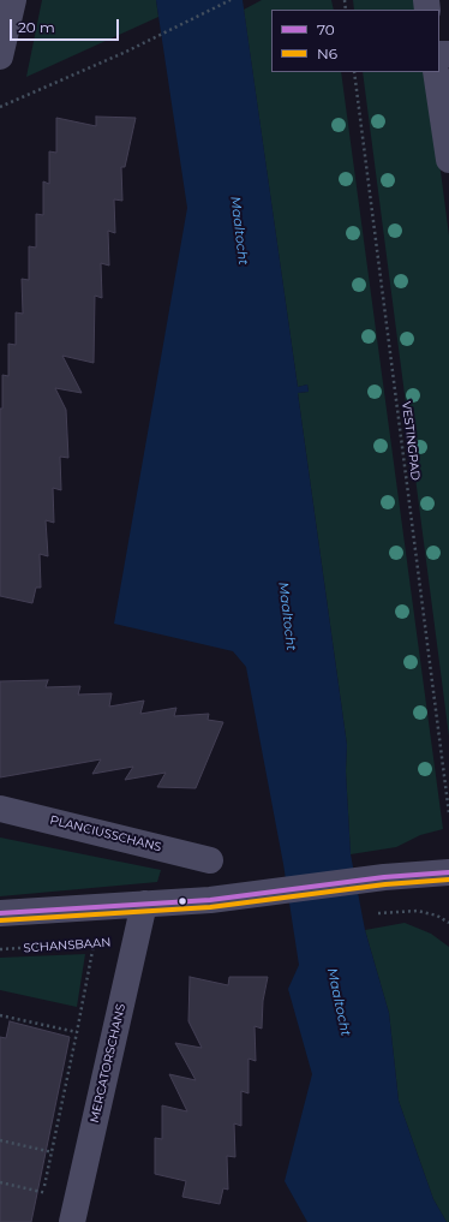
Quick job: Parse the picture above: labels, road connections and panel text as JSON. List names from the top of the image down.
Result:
{
  "streets": {
    "street": ["PLANCIUSSCHANS", "MERCATORSCHANS"],
    "path": ["VESTINGPAD", "SCHANSBAAN"]
  },
  "crossings": [
    ["SCHANSBAAN", "MERCATORSCHANS"]
  ],
  "water": ["Maaltocht"],
  "lines": ["transit line 70", "transit line N6"],
  "legend": ["70", "N6"],
  "scale_bar": "20 m"
}
